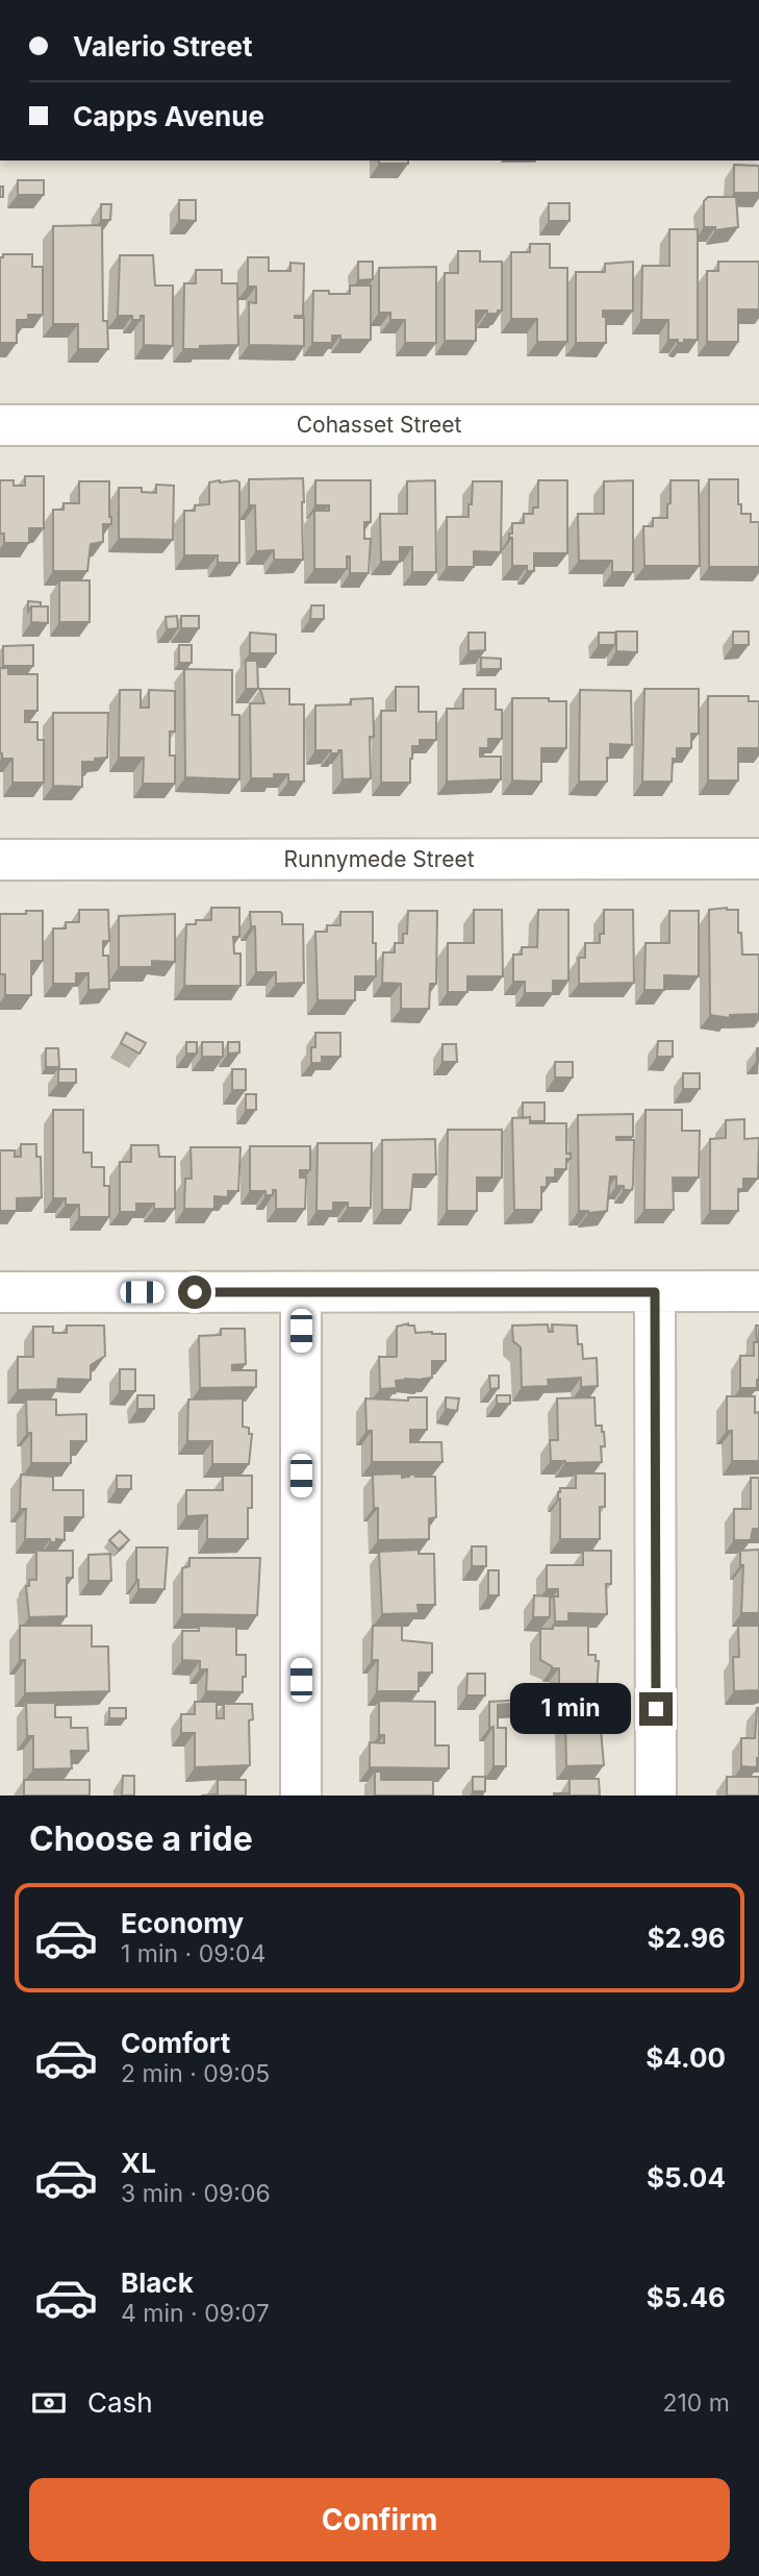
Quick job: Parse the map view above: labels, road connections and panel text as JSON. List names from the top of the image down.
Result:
{
  "streets": {
    "street": ["Cohasset Street", "Runnymede Street"]
  },
  "page": {
    "banner": ["Valerio Street", "Capps Avenue"],
    "bubble": "1 min",
    "heading": "Choose a ride",
    "list": [
      {
        "name": "Economy",
        "note": "1 min · 09:04",
        "value": "$2.96"
      },
      {
        "name": "Comfort",
        "note": "2 min · 09:05",
        "value": "$4.00"
      },
      {
        "name": "XL",
        "note": "3 min · 09:06",
        "value": "$5.04"
      },
      {
        "name": "Black",
        "note": "4 min · 09:07",
        "value": "$5.46"
      }
    ],
    "pay": ["Cash", "210 m"],
    "buttons": "Confirm"
  }
}
